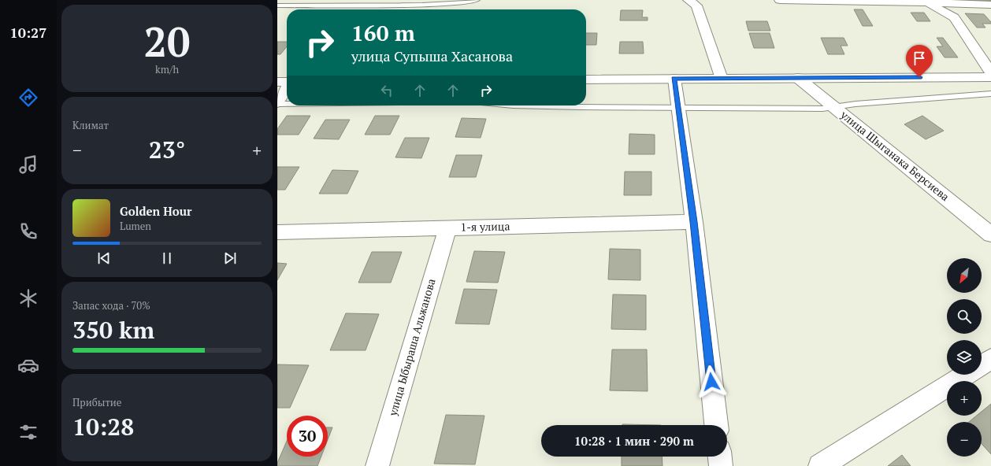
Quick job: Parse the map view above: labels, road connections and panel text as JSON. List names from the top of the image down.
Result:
{
  "streets": {
    "street": ["улица Шыганака Берсиева", "1-я улица", "улица Ыбыраша Альжанова"]
  },
  "crossings": [
    ["1-я улица", "улица Ыбыраша Альжанова"]
  ],
  "north": "bottom left",
  "page": {
    "tabs": "10:27",
    "tile": [
      ["20", "km/h"],
      "Климат",
      ["Запас хода · 70%", "350 km"],
      ["Прибытие", "10:28"]
    ],
    "turn": ["160 m", "улица Супыша Хасанова"],
    "heat": ["−", "23°", "+"],
    "song": ["Golden Hour", "Lumen"],
    "map_buttons": ["+", "−"],
    "limit": "30",
    "trip": "10:28 · 1 мин · 290 m"
  }
}
